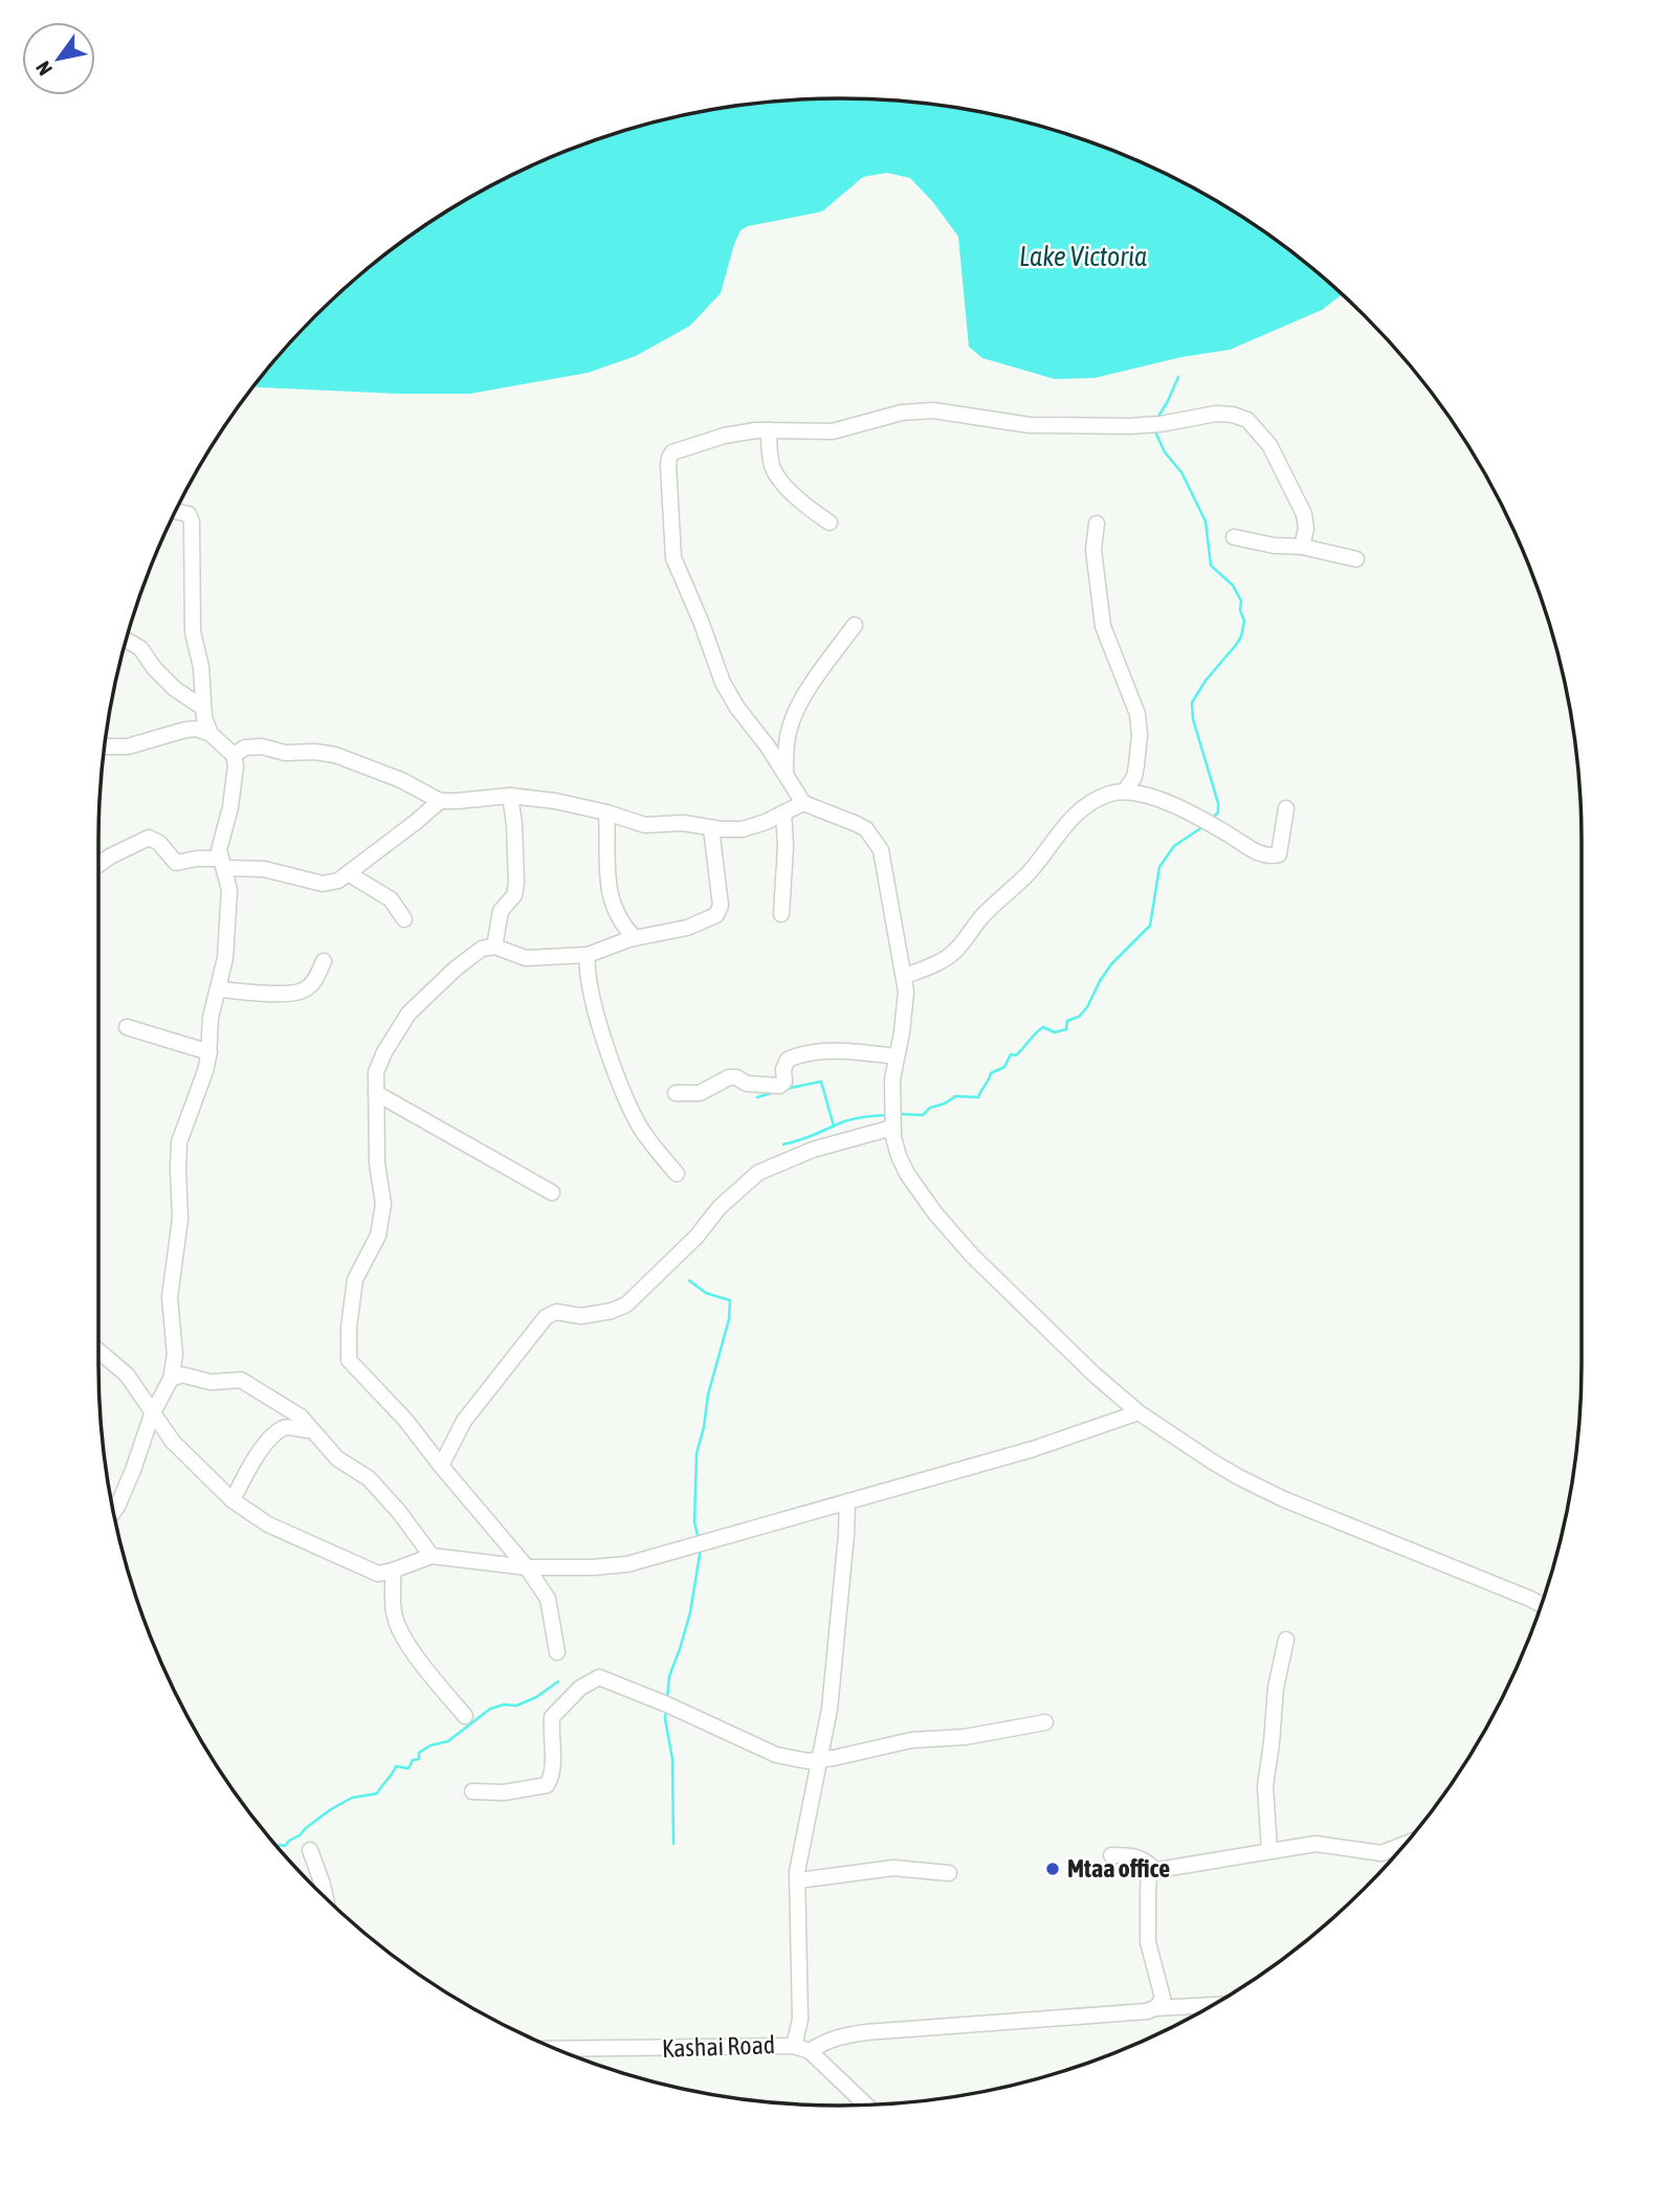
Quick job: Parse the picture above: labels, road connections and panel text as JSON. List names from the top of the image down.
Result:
{
  "streets": {
    "street": ["Kashai Road"]
  },
  "water": ["Lake Victoria"],
  "places": ["Mtaa office"],
  "north": "bottom left"
}
